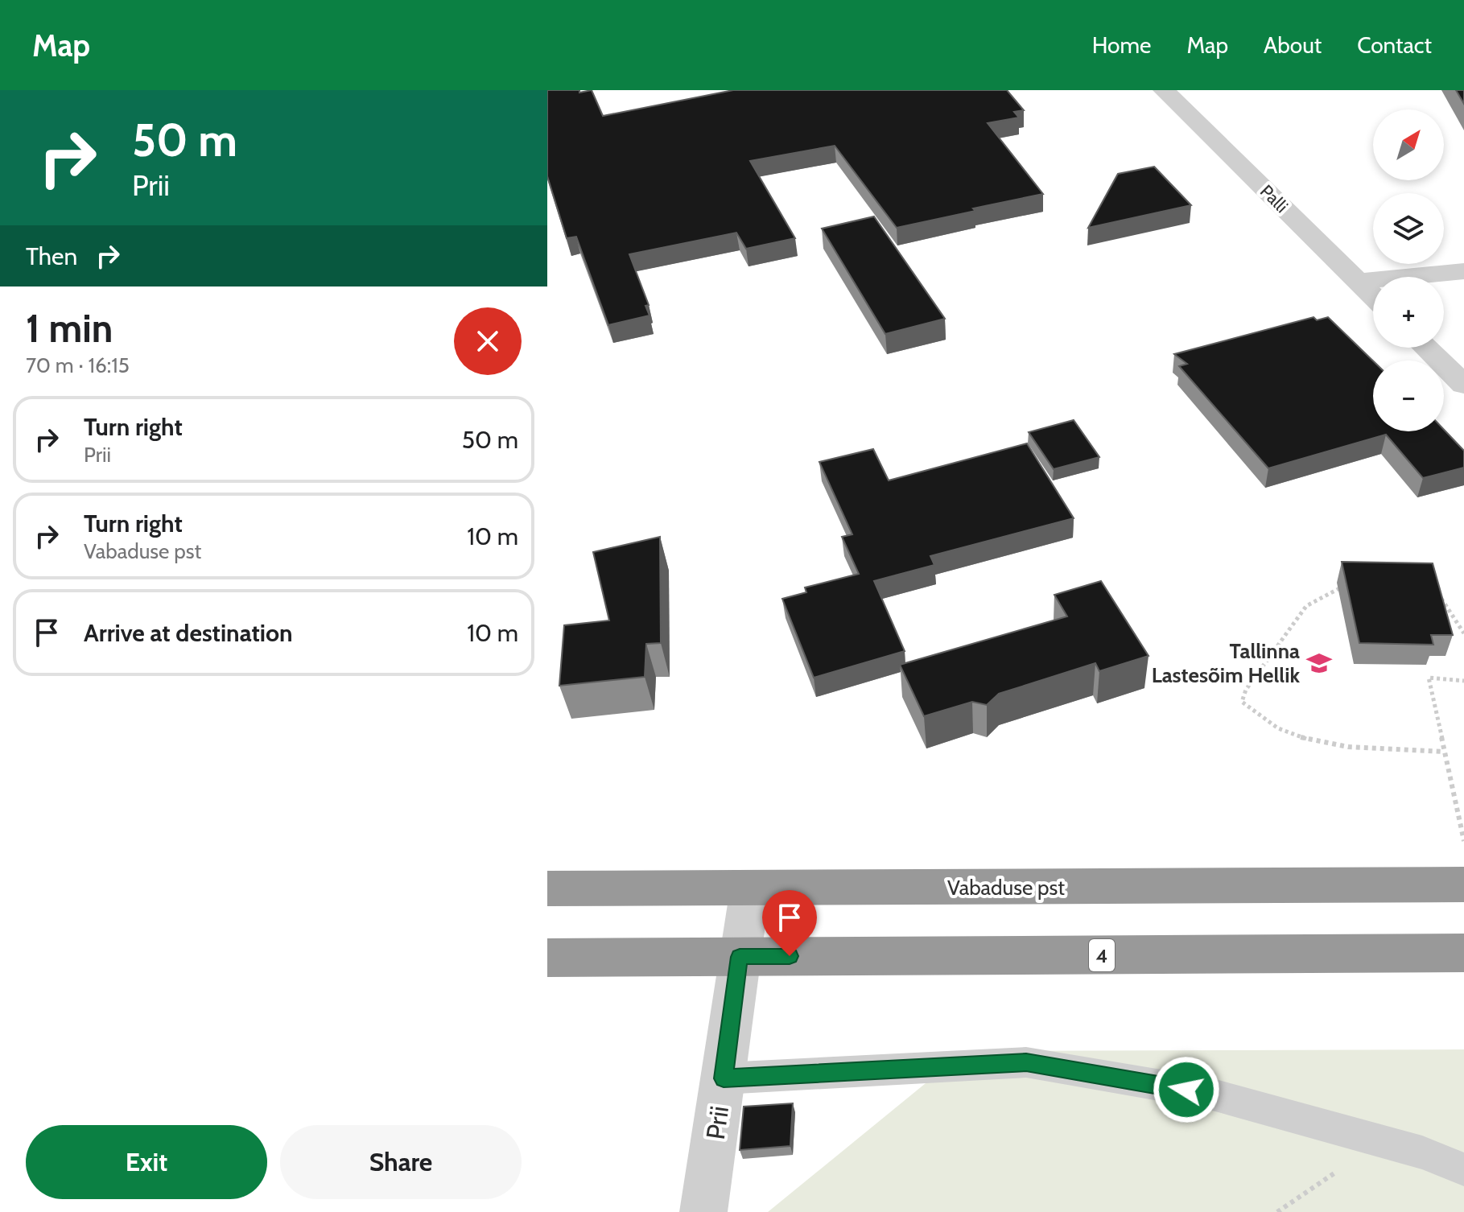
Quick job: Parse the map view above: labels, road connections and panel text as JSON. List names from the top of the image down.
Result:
{
  "streets": {
    "highway": ["Vabaduse pst", "4"],
    "street": ["Palli", "Prii"]
  },
  "crossings": [
    ["Vabaduse pst", "Prii"],
    ["4", "Prii"]
  ],
  "places": {
    "school or university": ["Tallinna Lastesõim Hellik"]
  },
  "north": "top right",
  "page": {
    "header": "Map",
    "nav": [
      "Home",
      "Map",
      "About",
      "Contact"
    ],
    "turn": ["50 m", "Prii"],
    "map_buttons": ["+", "−"],
    "then": "Then",
    "heading": ["1 min", "70 m · 16:15"],
    "list": [
      {
        "name": "Turn right",
        "note": "Prii",
        "value": "50 m"
      },
      {
        "name": "Turn right",
        "note": "Vabaduse pst",
        "value": "10 m"
      },
      {
        "name": "Arrive at destination",
        "value": "10 m"
      }
    ],
    "buttons": ["Exit", "Share"]
  }
}
